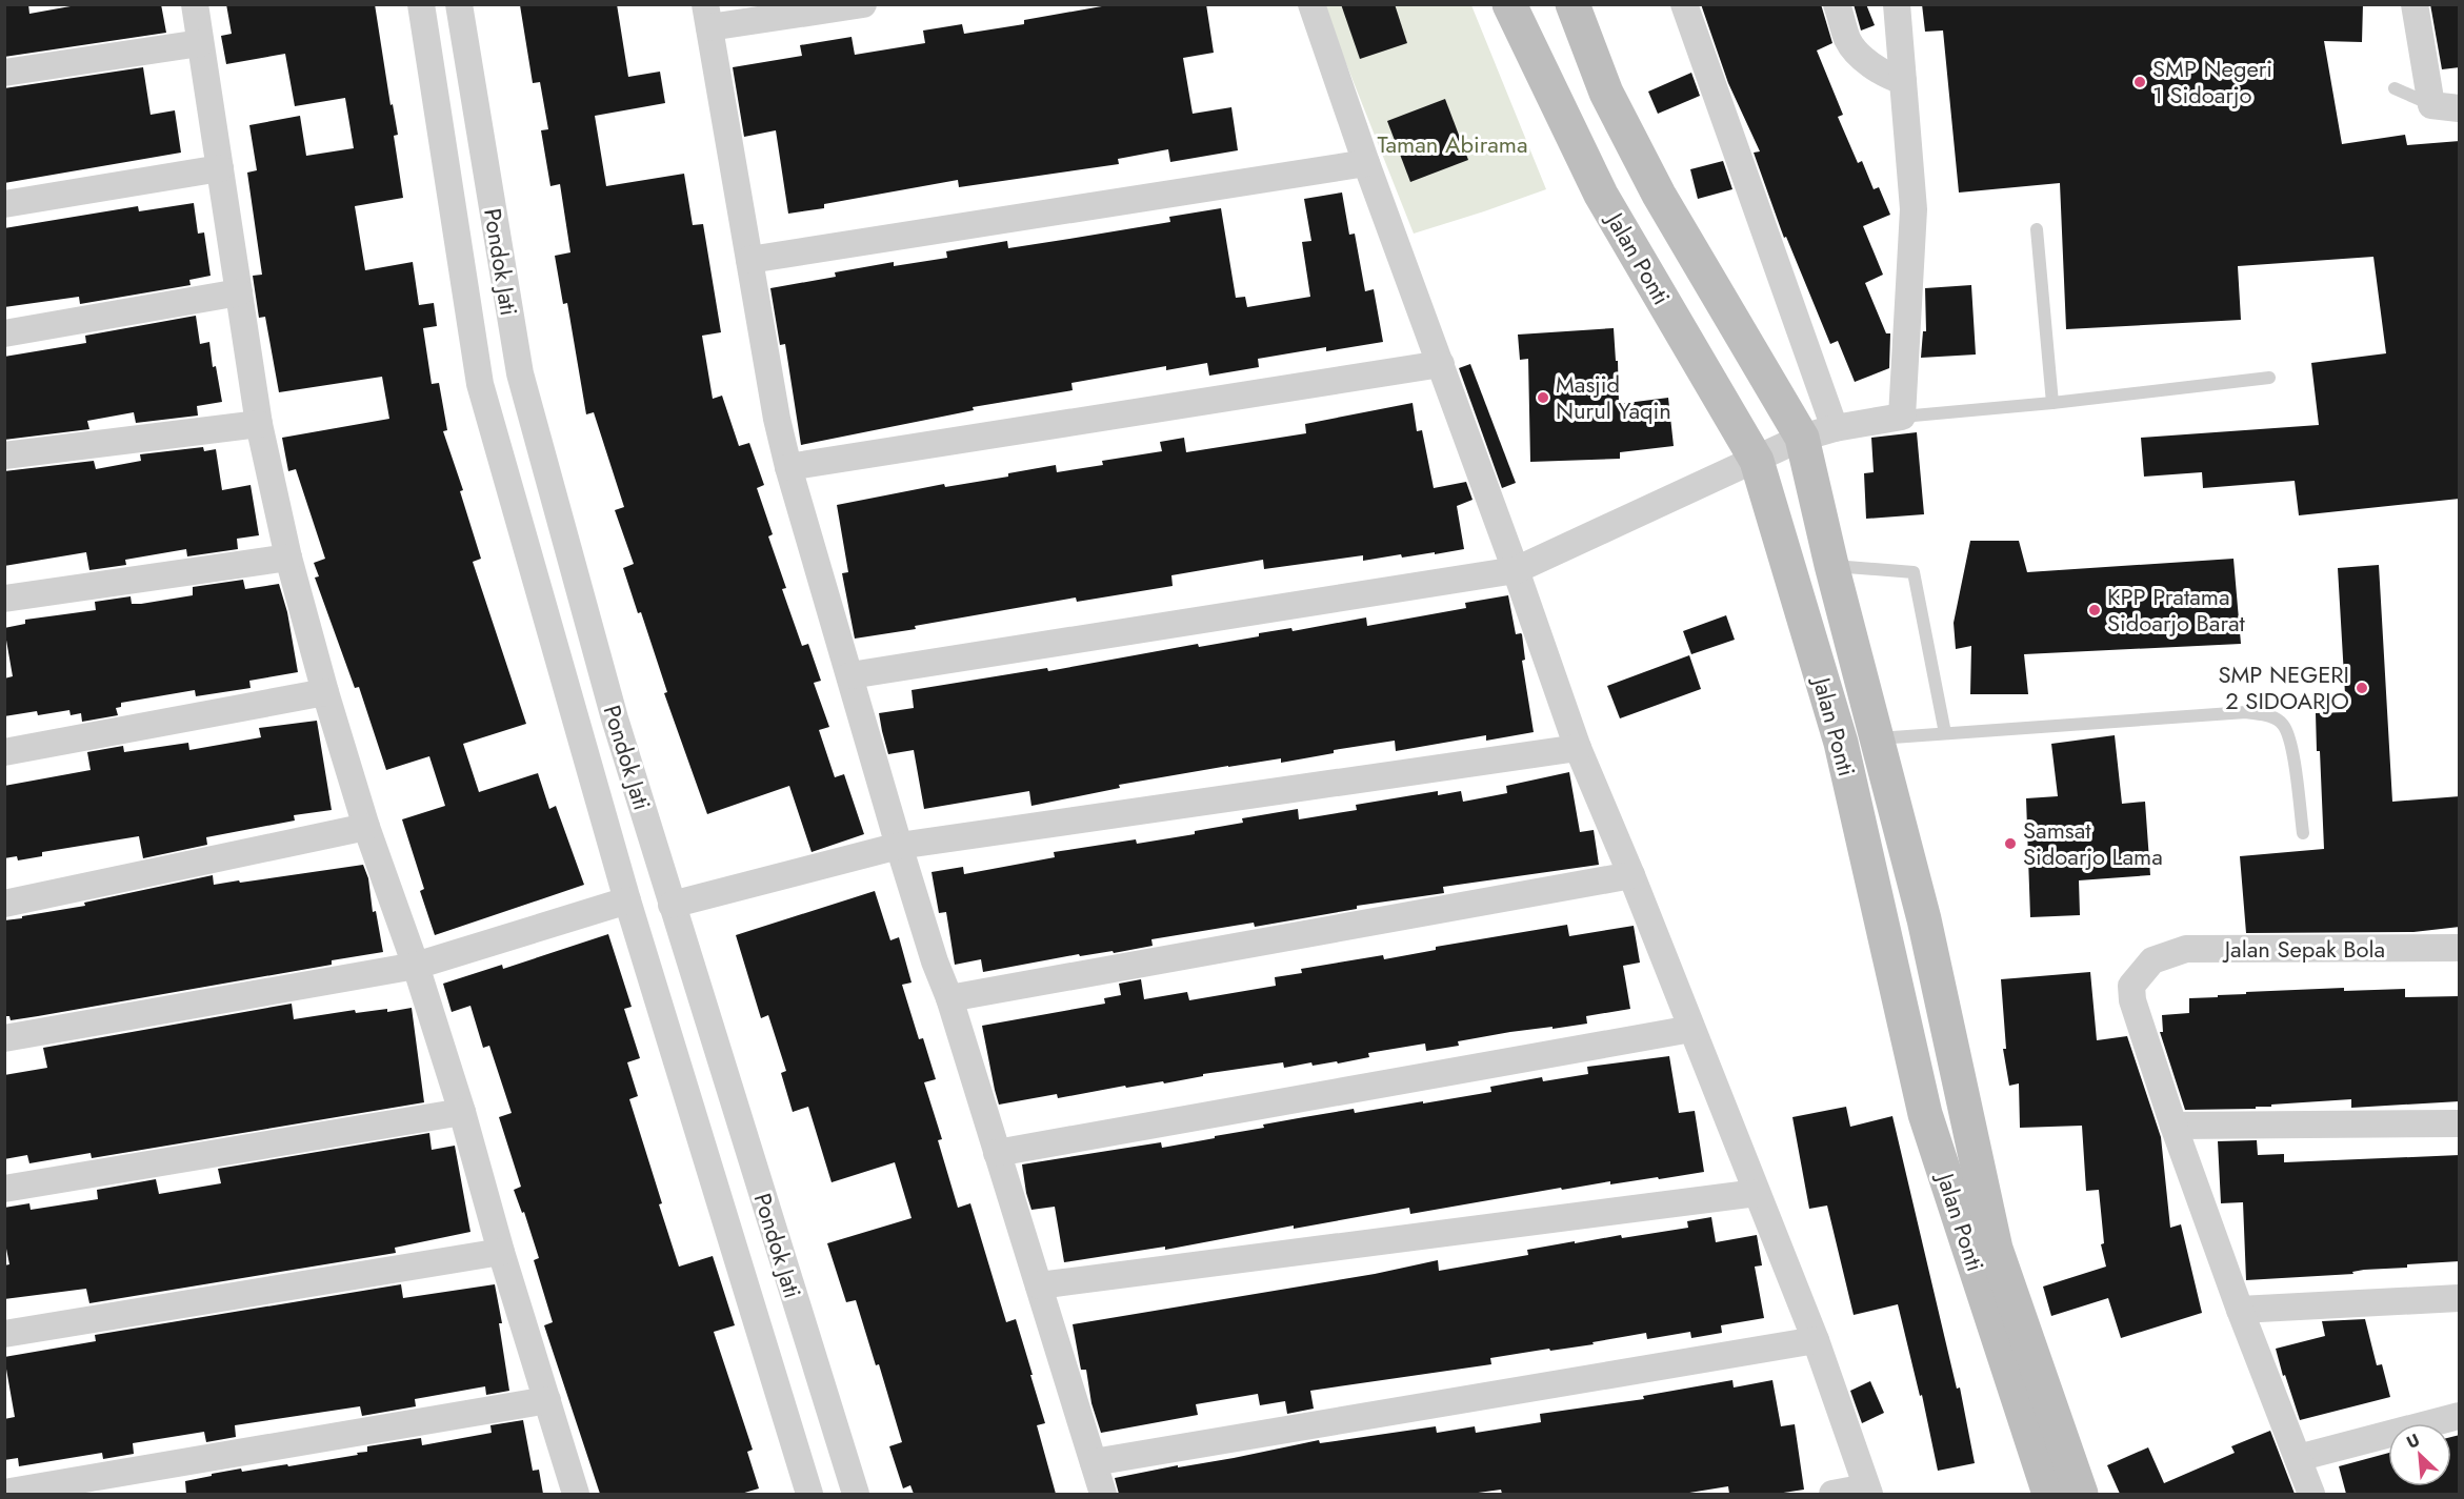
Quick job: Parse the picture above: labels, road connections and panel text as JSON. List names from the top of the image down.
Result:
{
  "streets": {
    "main road": ["Jalan Ponti"],
    "street": ["Pondok Jati", "Jalan Sepak Bola"]
  },
  "parks": ["Taman Abirama"],
  "places": [
    "SMP Negeri 1 Sidoarjo",
    "Masjid Nurul Yaqin",
    "KPP Pratama Sidoarjo Barat",
    "SMP NEGERI 2 SIDOARJO",
    "Samsat Sidoarjo Lama"
  ],
  "north": "top left"
}
